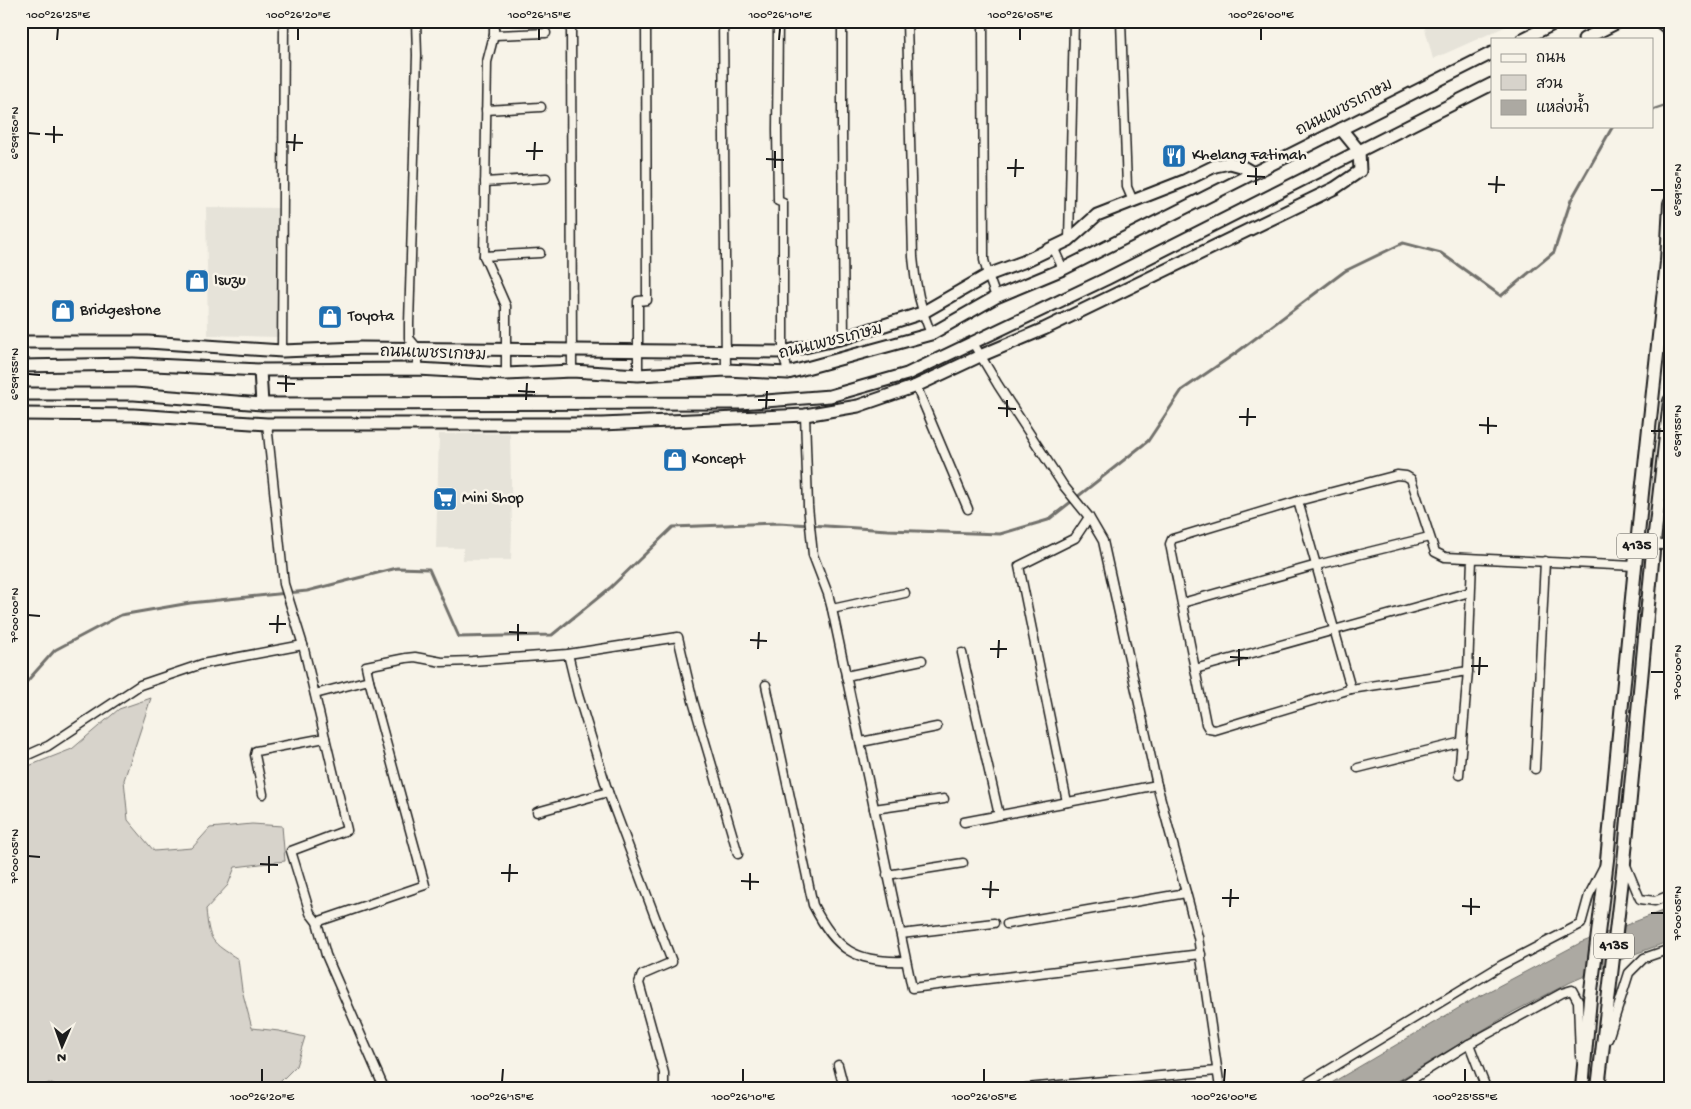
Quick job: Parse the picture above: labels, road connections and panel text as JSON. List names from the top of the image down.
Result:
{
  "streets": {
    "main road": ["ถนนเพชรเกษม", "4135"]
  },
  "places": {
    "restaurant": ["Khelang Fatimah"],
    "shop": [
      "Isuzu",
      "Bridgestone",
      "Toyota",
      "Koncept"
    ],
    "supermarket": ["Mini Shop"]
  },
  "legend": ["ถนน", "สวน", "แหล่งน้ำ"],
  "north": "bottom",
  "coordinates": [
    "100°26'25\"E",
    "100°26'20\"E",
    "100°26'15\"E",
    "100°26'10\"E",
    "100°26'05\"E",
    "100°26'00\"E",
    "6°59'50\"N",
    "6°59'55\"N",
    "7°00'00\"N",
    "7°00'05\"N",
    "100°25'55\"E"
  ]
}
